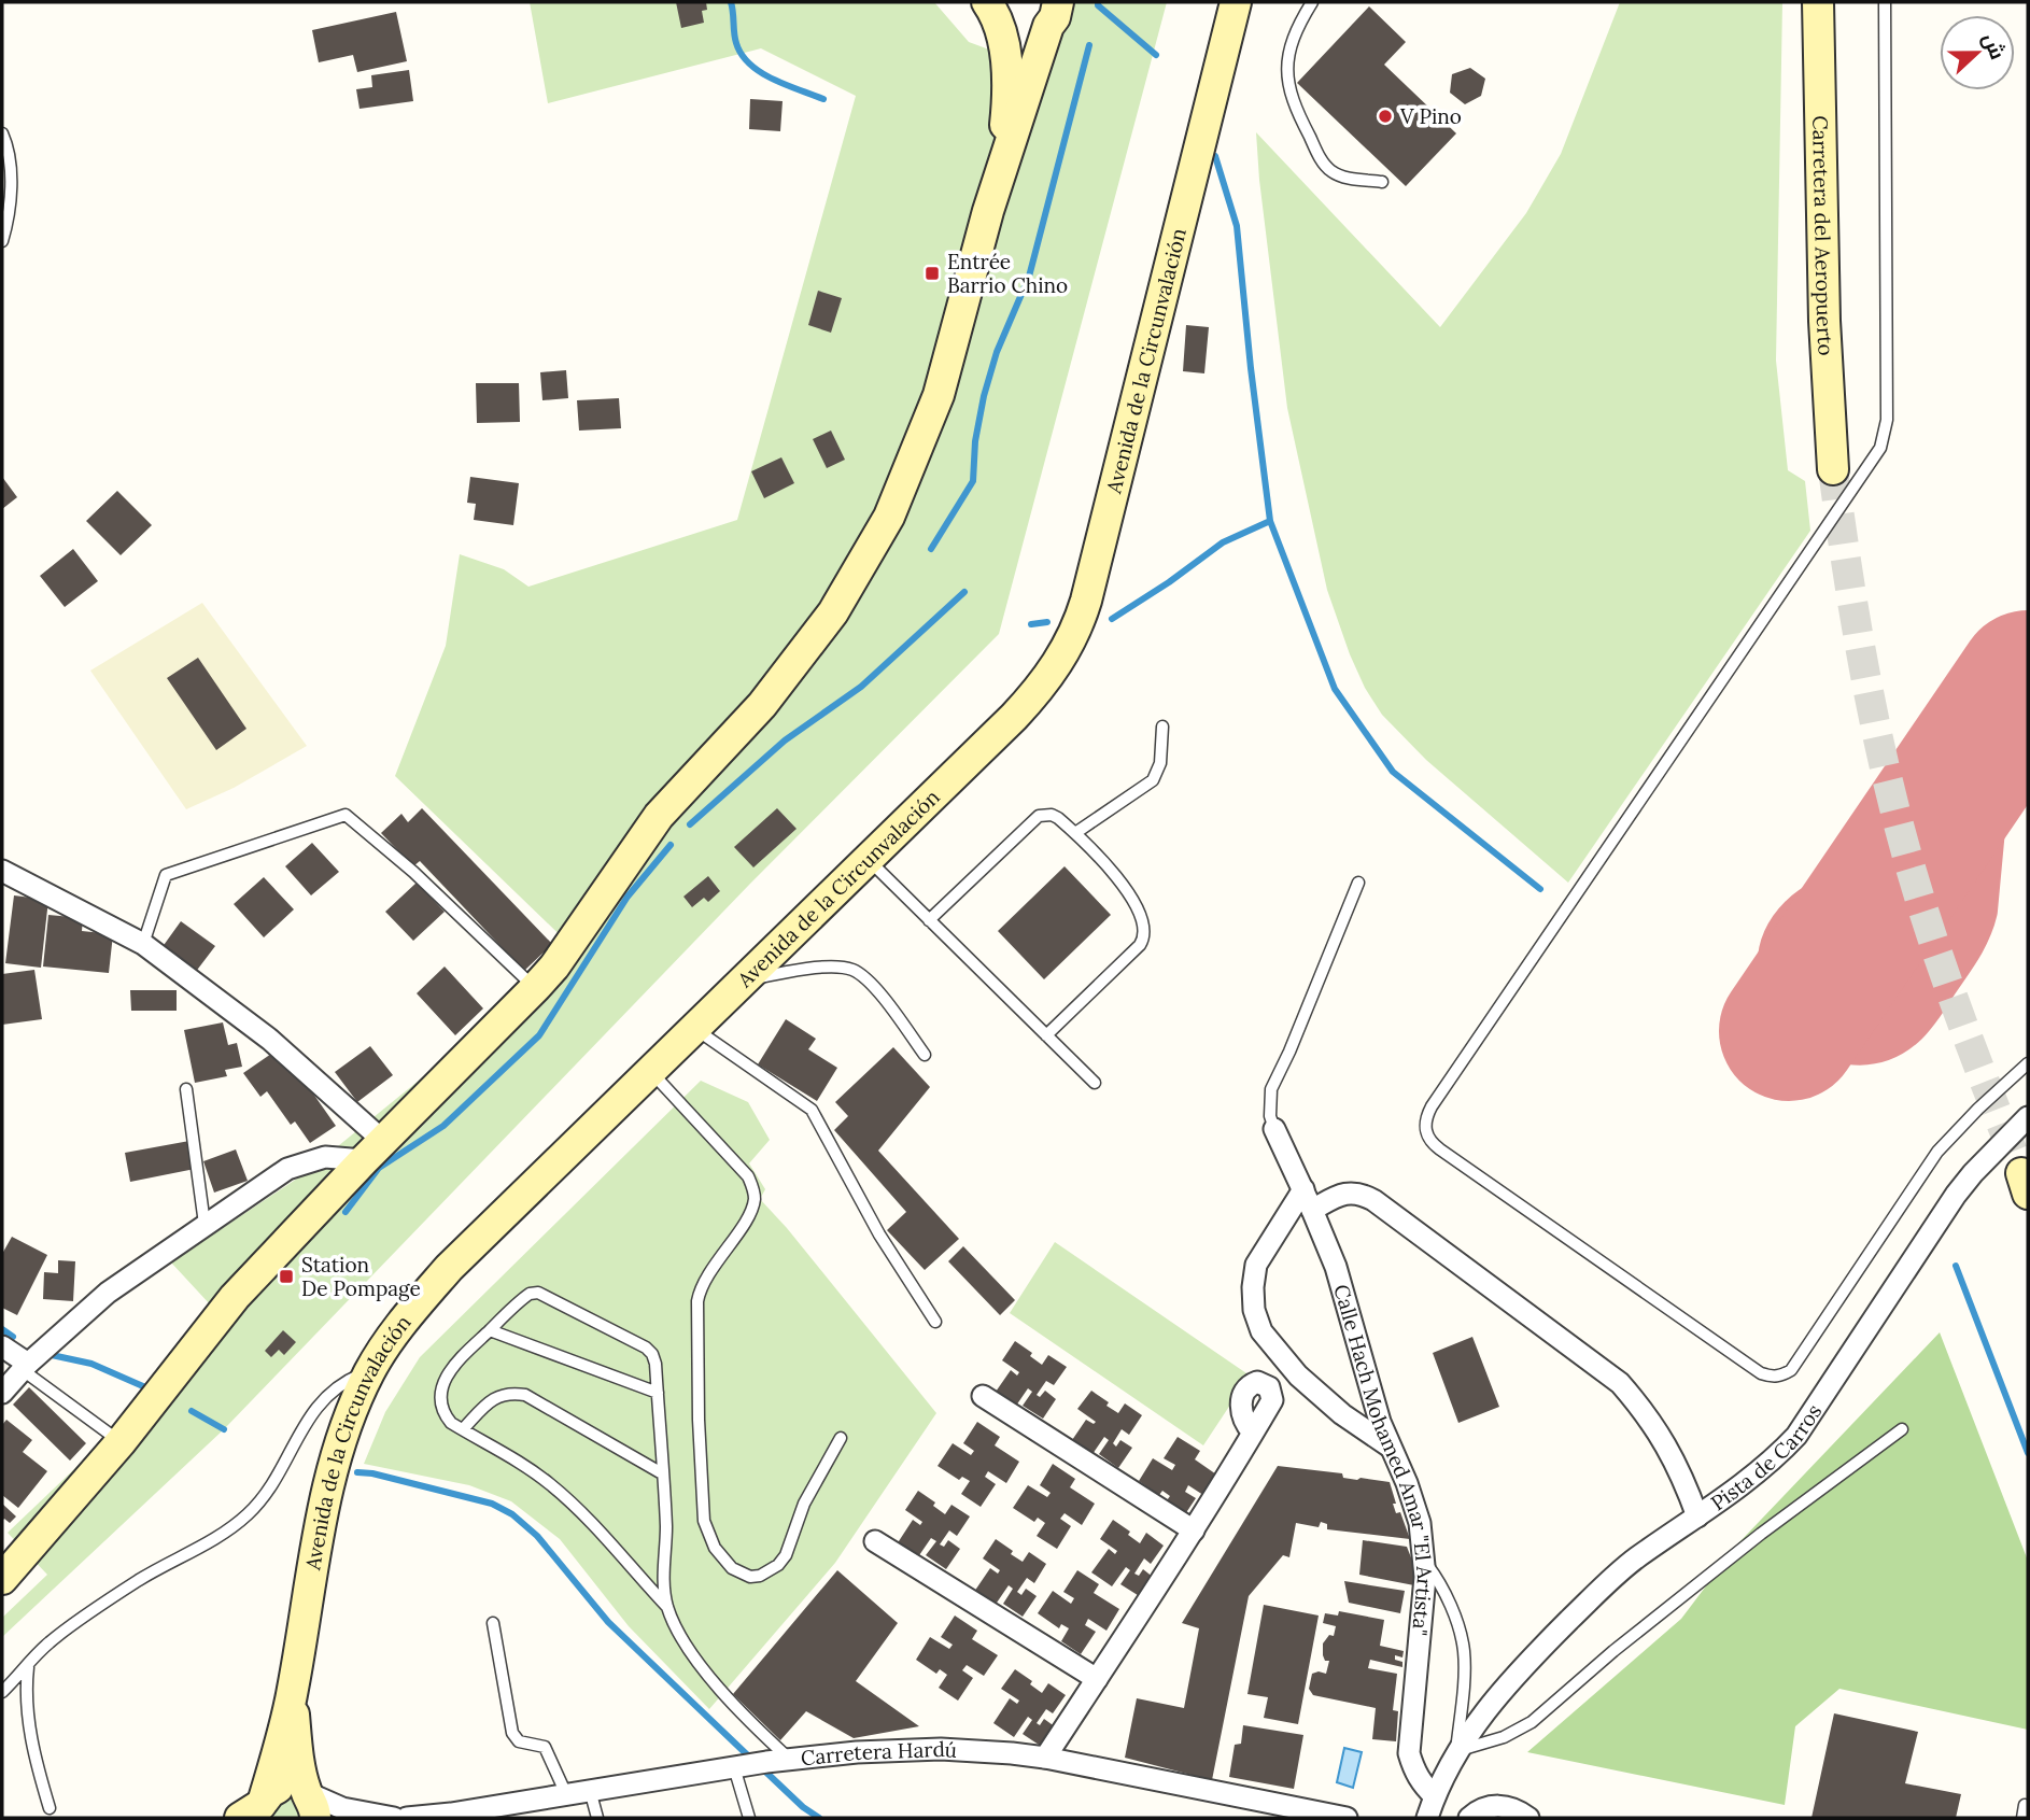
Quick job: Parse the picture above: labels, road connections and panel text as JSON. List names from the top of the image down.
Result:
{
  "streets": {
    "main road": ["Carretera del Aeropuerto", "Avenida de la Circunvalación"],
    "street": ["Pista de Carros", "Calle Hach Mohamed Amar \"El Artista\"", "Carretera Hardú"]
  },
  "places": {
    "other": ["V Pino"],
    "transit": ["Entrée Barrio Chino", "Station De Pompage"]
  },
  "north": "right"
}
